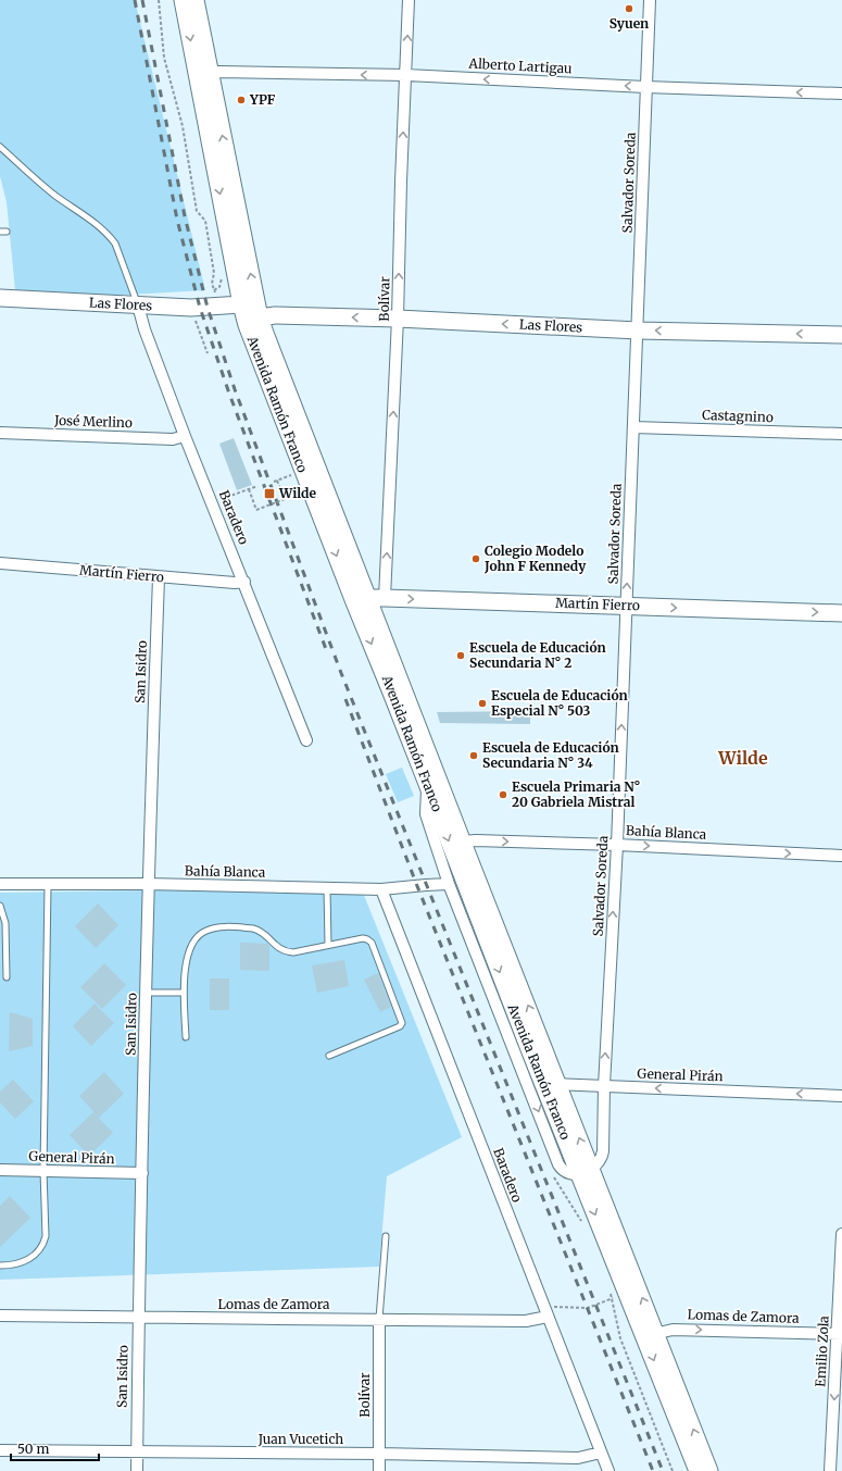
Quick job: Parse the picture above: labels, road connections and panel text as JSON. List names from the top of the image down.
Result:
{
  "streets": {
    "main road": ["Las Flores", "Avenida Ramón Franco", "Martín Fierro"],
    "street": [
      "Alberto Lartigau",
      "Salvador Soreda",
      "Bolívar",
      "Castagnino",
      "José Merlino",
      "Baradero",
      "San Isidro",
      "Bahía Blanca",
      "General Pirán",
      "Lomas de Zamora",
      "Emilio Zola",
      "Juan Vucetich"
    ]
  },
  "crossings": [
    ["Alberto Lartigau", "Salvador Soreda"],
    ["Alberto Lartigau", "Bolívar"],
    ["Alberto Lartigau", "Avenida Ramón Franco"],
    ["Salvador Soreda", "Las Flores"],
    ["Salvador Soreda", "Avenida Ramón Franco"],
    ["Salvador Soreda", "Castagnino"],
    ["Salvador Soreda", "Martín Fierro"],
    ["Salvador Soreda", "Bahía Blanca"],
    ["Salvador Soreda", "General Pirán"],
    ["Bolívar", "Las Flores"],
    ["Bolívar", "Martín Fierro"],
    ["Bolívar", "Lomas de Zamora"],
    ["Bolívar", "Juan Vucetich"],
    ["Las Flores", "Avenida Ramón Franco"],
    ["Las Flores", "Baradero"],
    ["Avenida Ramón Franco", "Martín Fierro"],
    ["Avenida Ramón Franco", "Bahía Blanca"],
    ["Avenida Ramón Franco", "General Pirán"],
    ["Avenida Ramón Franco", "Lomas de Zamora"],
    ["José Merlino", "Baradero"],
    ["Baradero", "Martín Fierro"],
    ["Baradero", "Bahía Blanca"],
    ["Baradero", "Lomas de Zamora"],
    ["Baradero", "Juan Vucetich"],
    ["Martín Fierro", "San Isidro"],
    ["San Isidro", "Bahía Blanca"],
    ["San Isidro", "General Pirán"],
    ["San Isidro", "Lomas de Zamora"],
    ["San Isidro", "Juan Vucetich"],
    ["Lomas de Zamora", "Emilio Zola"]
  ],
  "one_way": [
    "Alberto Lartigau",
    "Salvador Soreda",
    "Bolívar",
    "Las Flores",
    "Martín Fierro",
    "Bahía Blanca",
    "General Pirán",
    "Emilio Zola"
  ],
  "districts": ["Wilde"],
  "places": {
    "other": [
      "Syuen",
      "YPF",
      "Colegio Modelo John F Kennedy",
      "Escuela de Educación Secundaria N° 2",
      "Escuela de Educación Especial N° 503",
      "Escuela de Educación Secundaria N° 34",
      "Escuela Primaria N° 20 Gabriela Mistral"
    ],
    "transit": ["Wilde"]
  },
  "scale_bar": "50 m"
}
